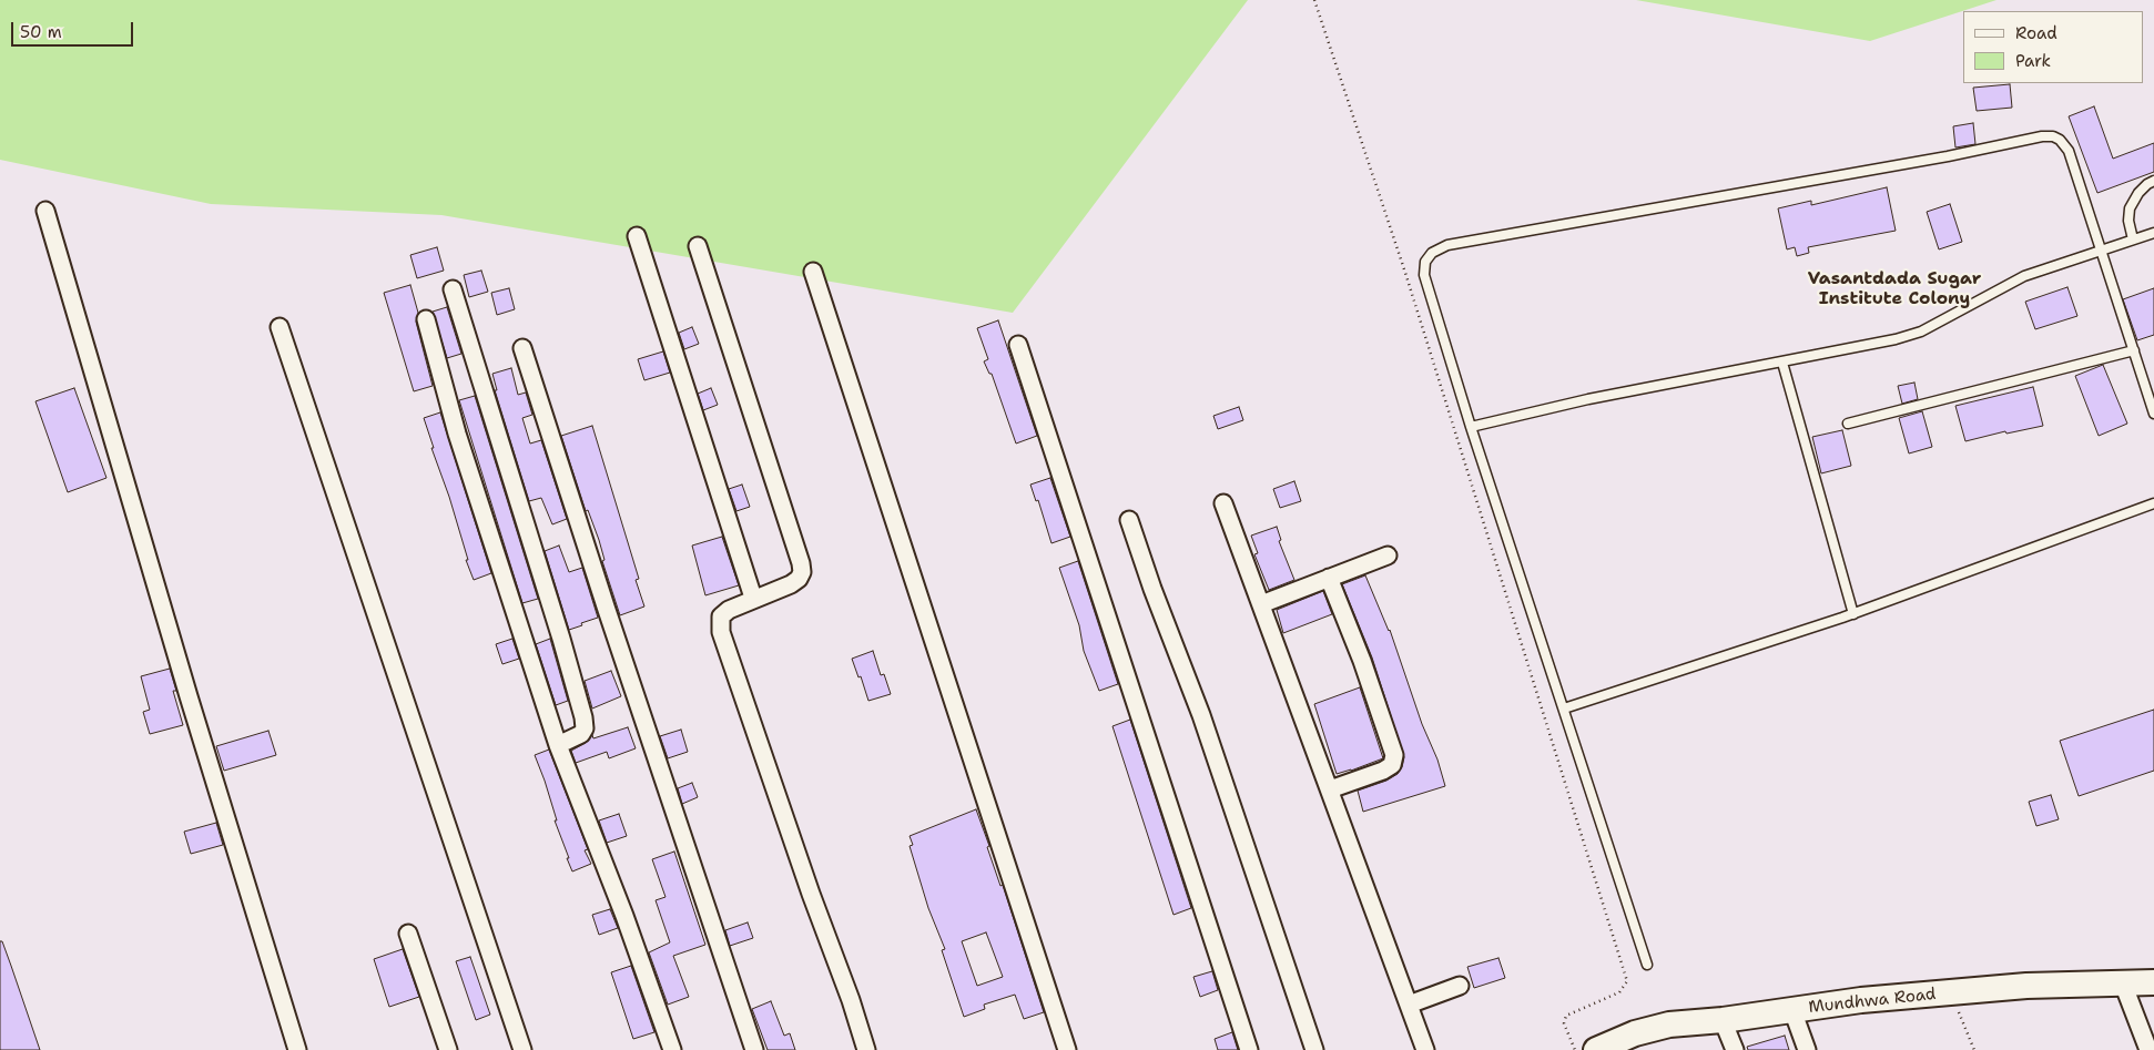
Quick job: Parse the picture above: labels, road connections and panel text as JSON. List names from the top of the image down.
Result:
{
  "streets": {
    "main road": ["Mundhwa Road"]
  },
  "districts": ["Vasantdada Sugar Institute Colony"],
  "legend": ["Road", "Park"],
  "scale_bar": "50 m"
}
